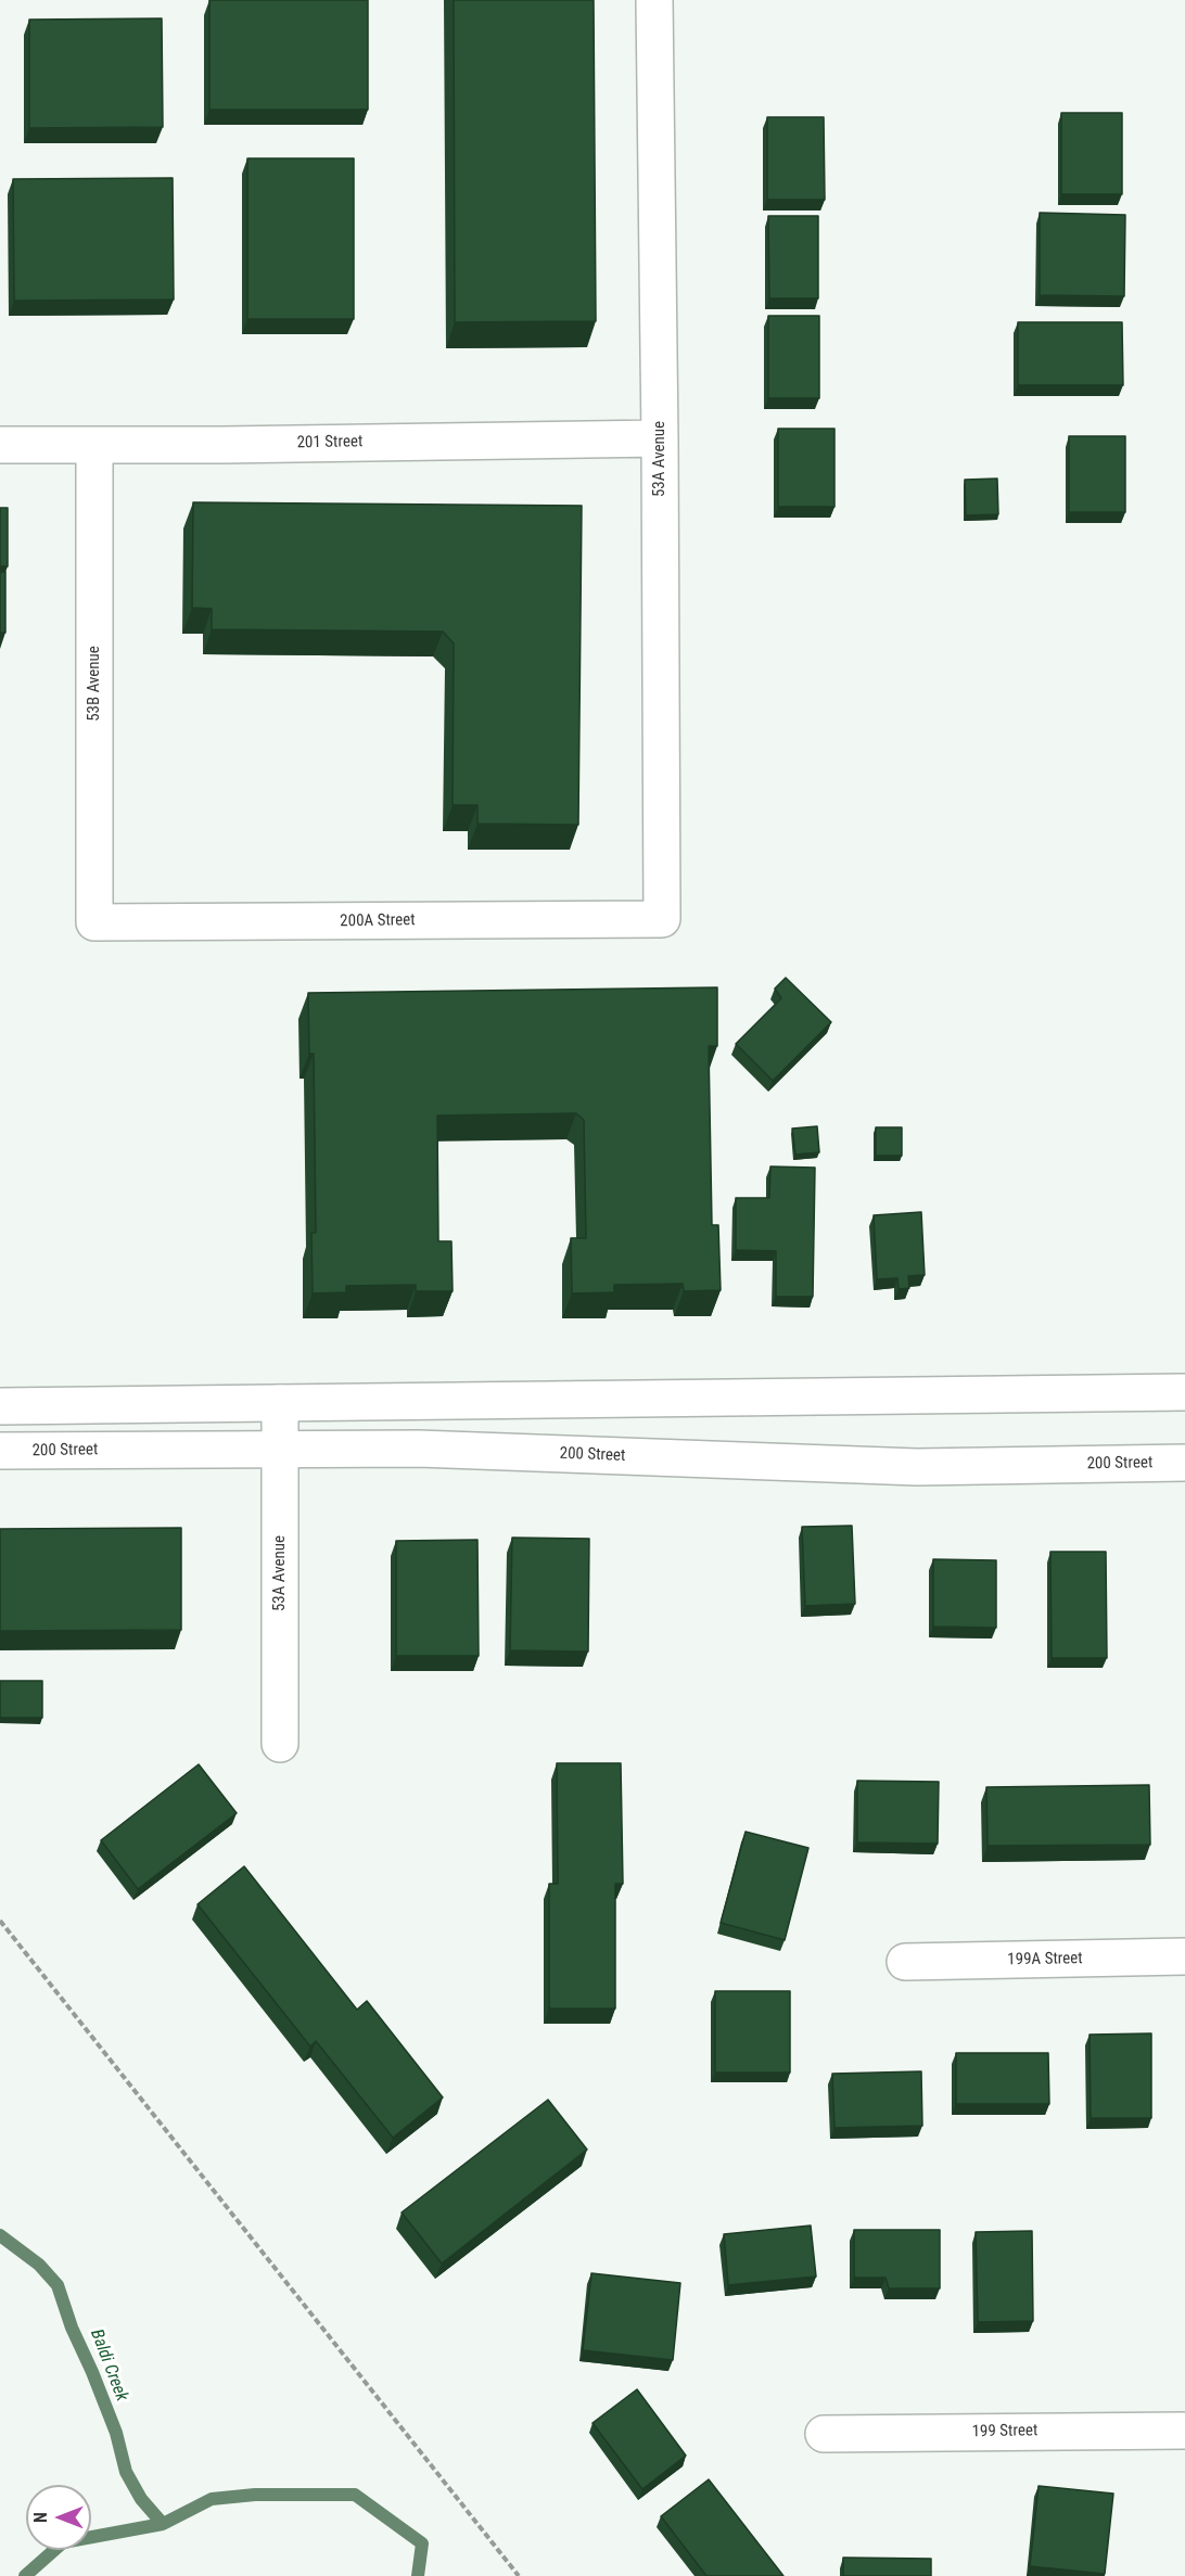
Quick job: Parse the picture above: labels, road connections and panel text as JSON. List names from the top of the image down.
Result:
{
  "streets": {
    "street": [
      "201 Street",
      "53A Avenue",
      "53B Avenue",
      "200A Street",
      "200 Street",
      "199A Street",
      "199 Street"
    ]
  },
  "crossings": [
    ["201 Street", "53A Avenue"],
    ["201 Street", "53B Avenue"],
    ["53A Avenue", "200A Street"],
    ["53A Avenue", "200 Street"],
    ["53B Avenue", "200A Street"]
  ],
  "water": ["Baldi Creek"],
  "north": "left"
}
